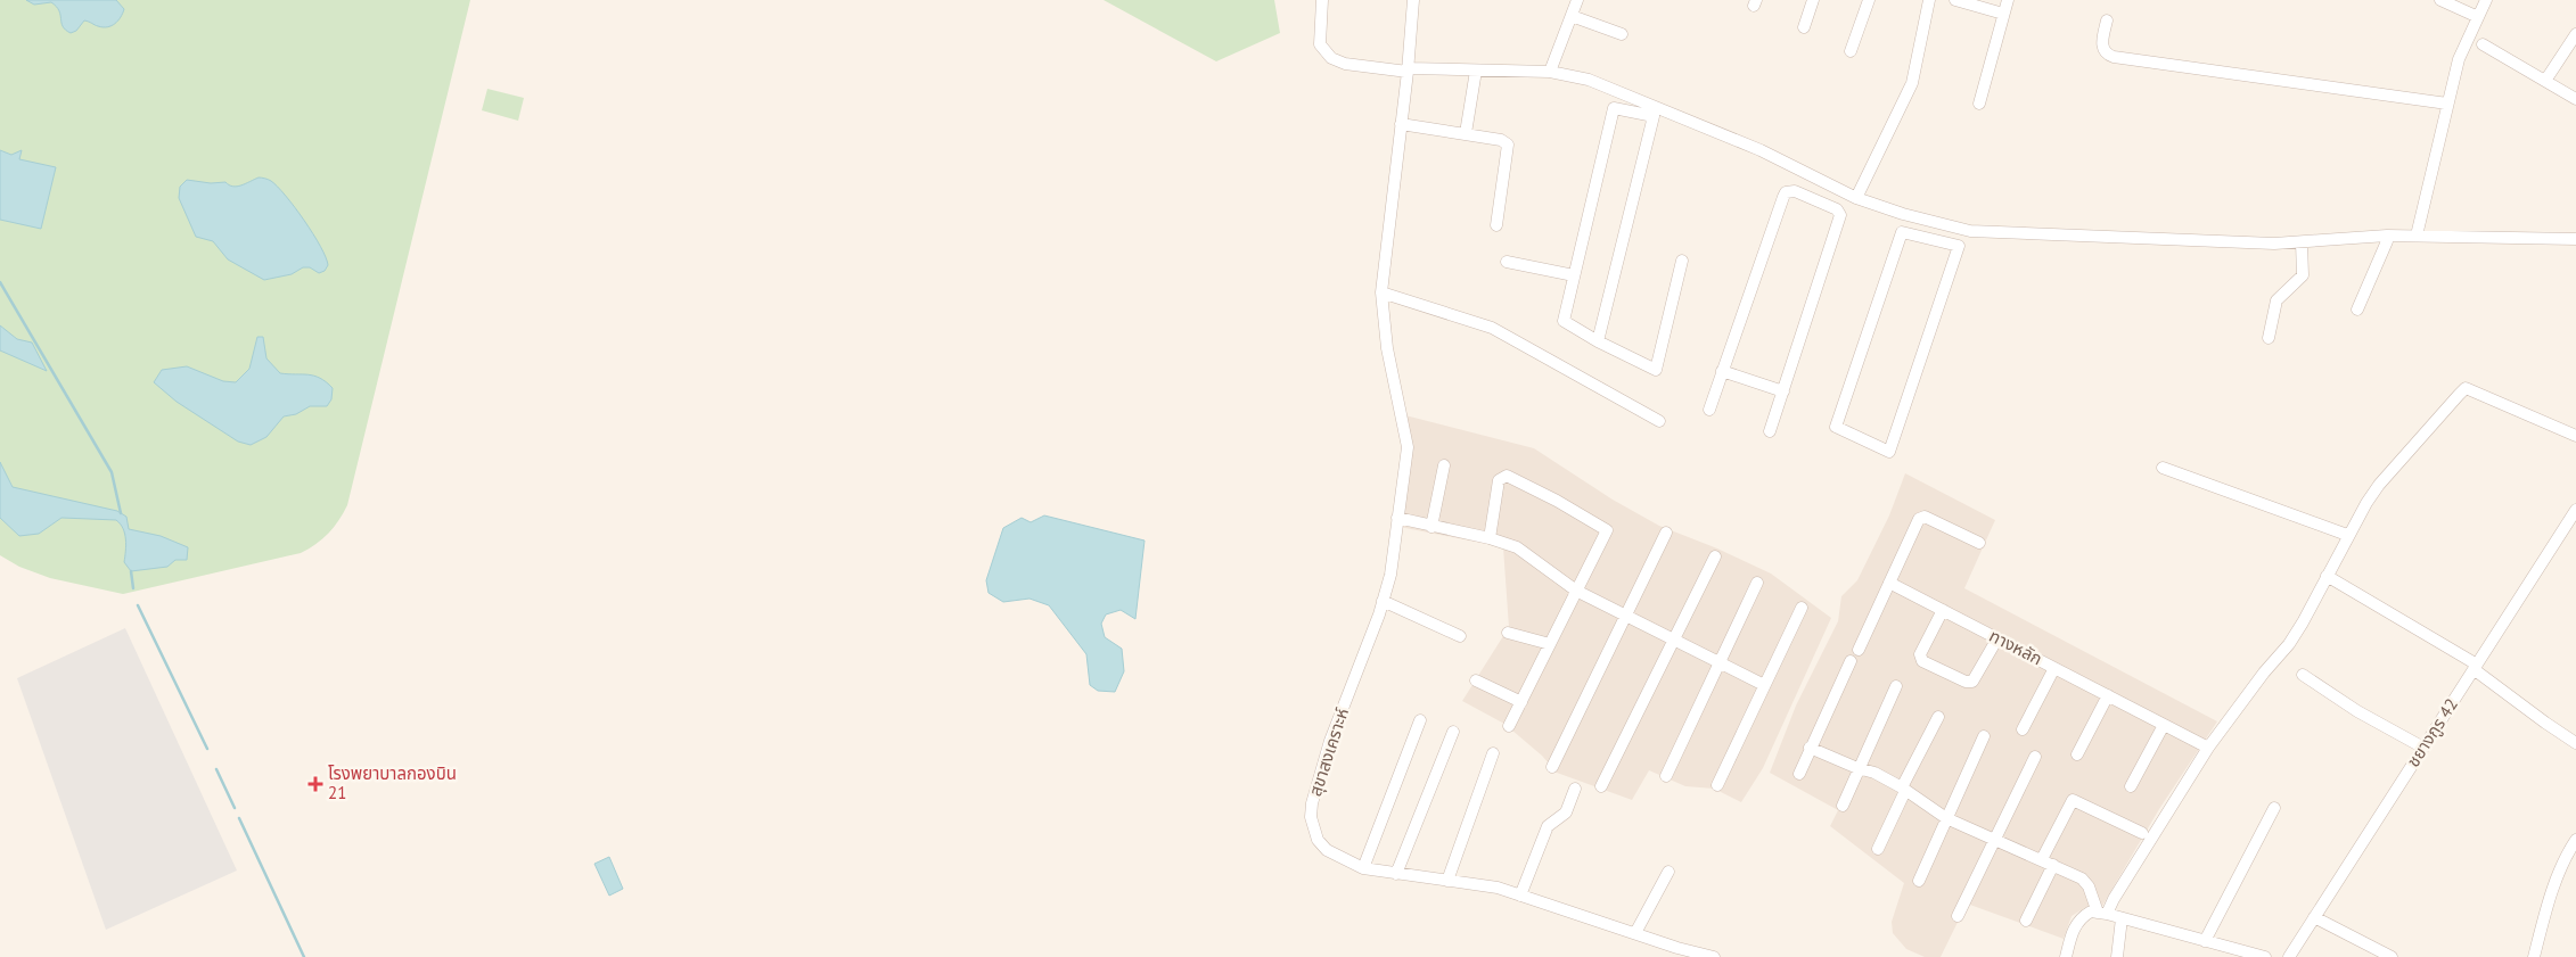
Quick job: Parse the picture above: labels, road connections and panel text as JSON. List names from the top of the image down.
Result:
{
  "streets": {
    "street": ["ทางหลัก", "ชยางกูร 42", "สุขาสงเคราะห์"]
  },
  "places": {
    "health": ["โรงพยาบาลกองบิน 21"]
  }
}
